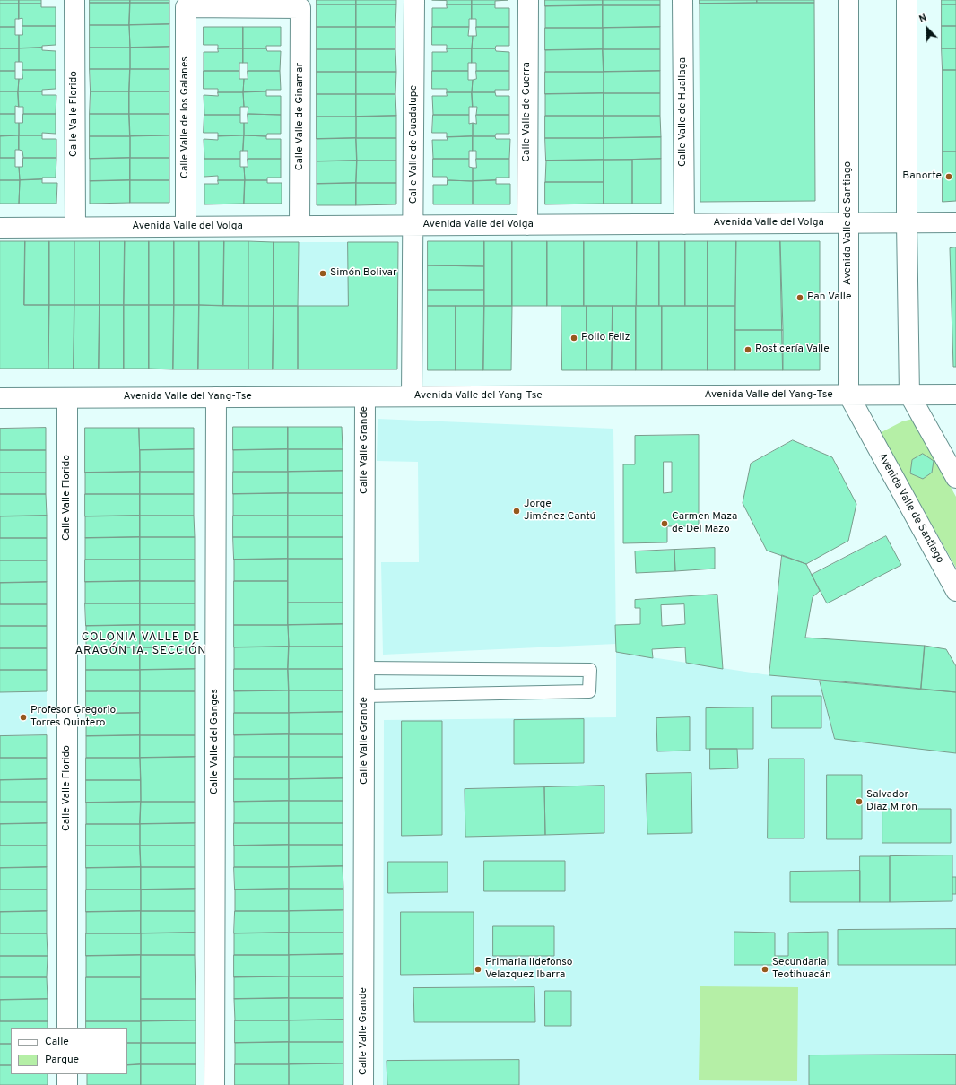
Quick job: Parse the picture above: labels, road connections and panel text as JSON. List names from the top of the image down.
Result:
{
  "streets": {
    "street": [
      "Calle Valle de Guerra",
      "Calle Valle de Huallaga",
      "Calle Valle Florido",
      "Calle Valle de Ginamar",
      "Calle Valle de los Galanes",
      "Calle Valle de Guadalupe",
      "Avenida Valle del Volga",
      "Avenida Valle de Santiago",
      "Avenida Valle del Yang-Tse",
      "Calle Valle Grande",
      "Calle Valle del Ganges"
    ]
  },
  "crossings": [
    ["Calle Valle de Guerra", "Avenida Valle del Volga"],
    ["Calle Valle de Huallaga", "Avenida Valle del Volga"],
    ["Calle Valle Florido", "Avenida Valle del Volga"],
    ["Calle Valle Florido", "Avenida Valle del Yang-Tse"],
    ["Calle Valle de Ginamar", "Calle Valle de los Galanes"],
    ["Calle Valle de Ginamar", "Avenida Valle del Volga"],
    ["Calle Valle de los Galanes", "Avenida Valle del Volga"],
    ["Calle Valle de Guadalupe", "Avenida Valle del Volga"],
    ["Calle Valle de Guadalupe", "Avenida Valle del Yang-Tse"],
    ["Avenida Valle del Volga", "Avenida Valle de Santiago"],
    ["Avenida Valle de Santiago", "Avenida Valle del Yang-Tse"],
    ["Avenida Valle del Yang-Tse", "Calle Valle Grande"],
    ["Avenida Valle del Yang-Tse", "Calle Valle del Ganges"]
  ],
  "districts": ["COLONIA VALLE DE ARAGÓN 1A. SECCIÓN"],
  "places": [
    "Banorte",
    "Simón Bolivar",
    "Pan Valle",
    "Pollo Feliz",
    "Rosticería Valle",
    "Jorge Jiménez Cantú",
    "Carmen Maza de Del Mazo",
    "Profesor Gregorio Torres Quintero",
    "Salvador Díaz Mirón",
    "Primaria Ildefonso Velazquez Ibarra",
    "Secundaria Teotihuacán"
  ],
  "legend": ["Calle", "Parque"],
  "north": "top left"
}
